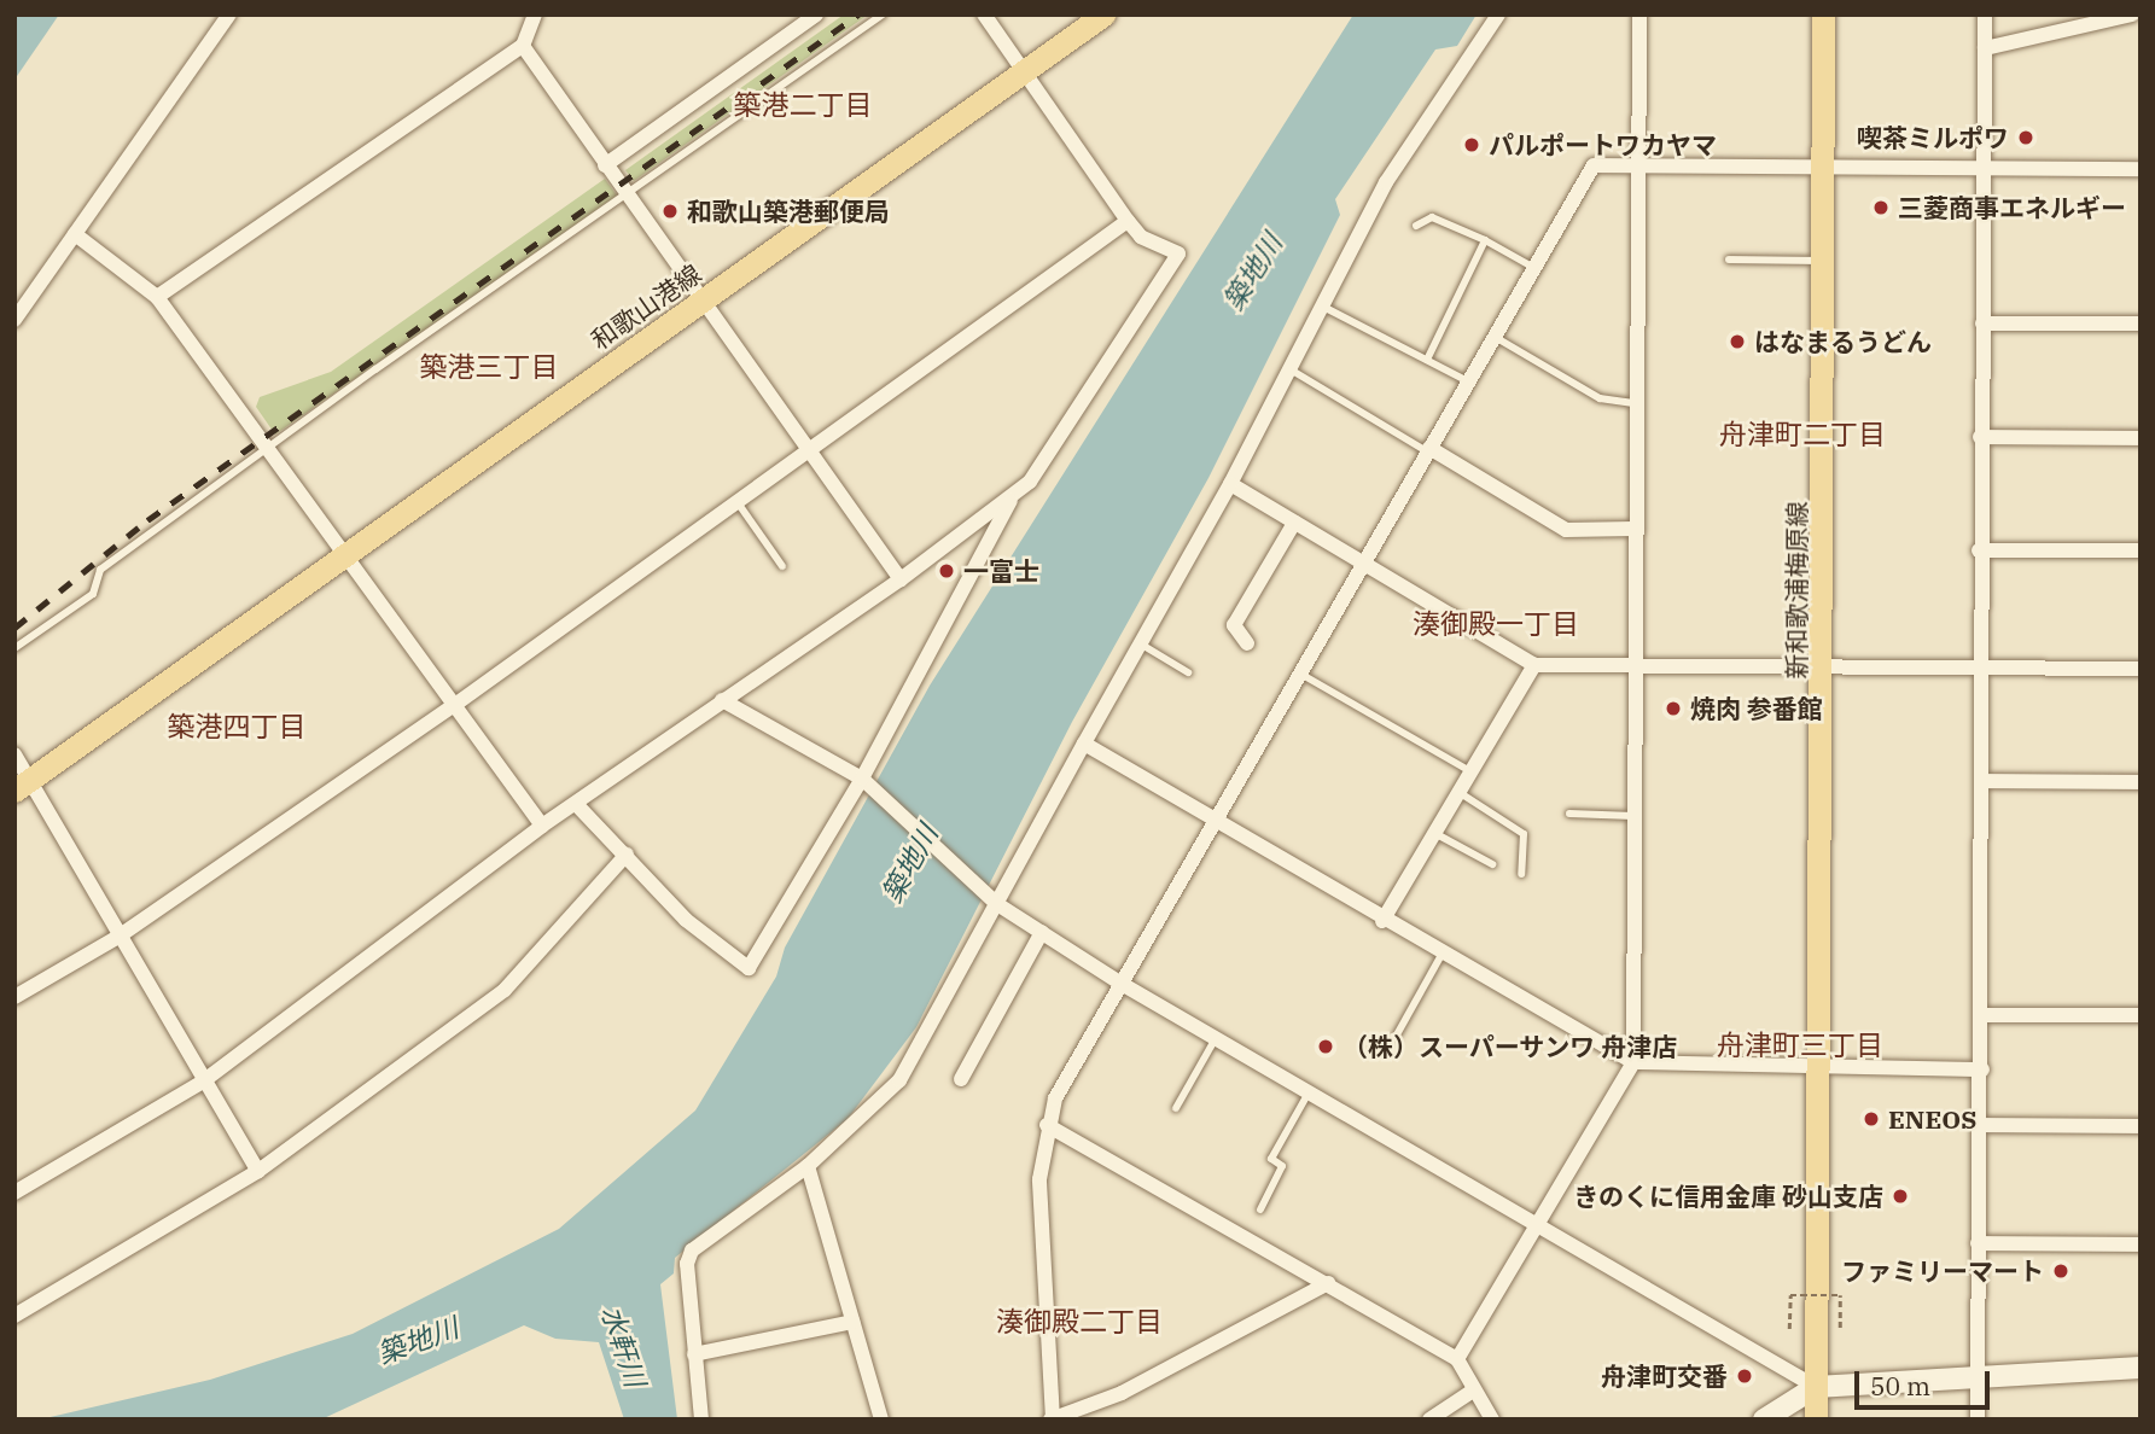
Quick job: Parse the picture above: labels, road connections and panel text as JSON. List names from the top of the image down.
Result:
{
  "streets": {
    "main road": ["和歌山港線", "新和歌浦梅原線"]
  },
  "districts": [
    "築港二丁目",
    "築港三丁目",
    "舟津町二丁目",
    "湊御殿一丁目",
    "築港四丁目",
    "舟津町三丁目",
    "湊御殿二丁目"
  ],
  "water": ["築地川", "水軒川"],
  "places": [
    "喫茶ミルポワ",
    "パルポートワカヤマ",
    "三菱商事エネルギー",
    "和歌山築港郵便局",
    "はなまるうどん",
    "一富士",
    "焼肉 参番館",
    "（株）スーパーサンワ 舟津店",
    "ENEOS",
    "きのくに信用金庫 砂山支店",
    "ファミリーマート",
    "舟津町交番"
  ],
  "scale_bar": "50 m"
}
